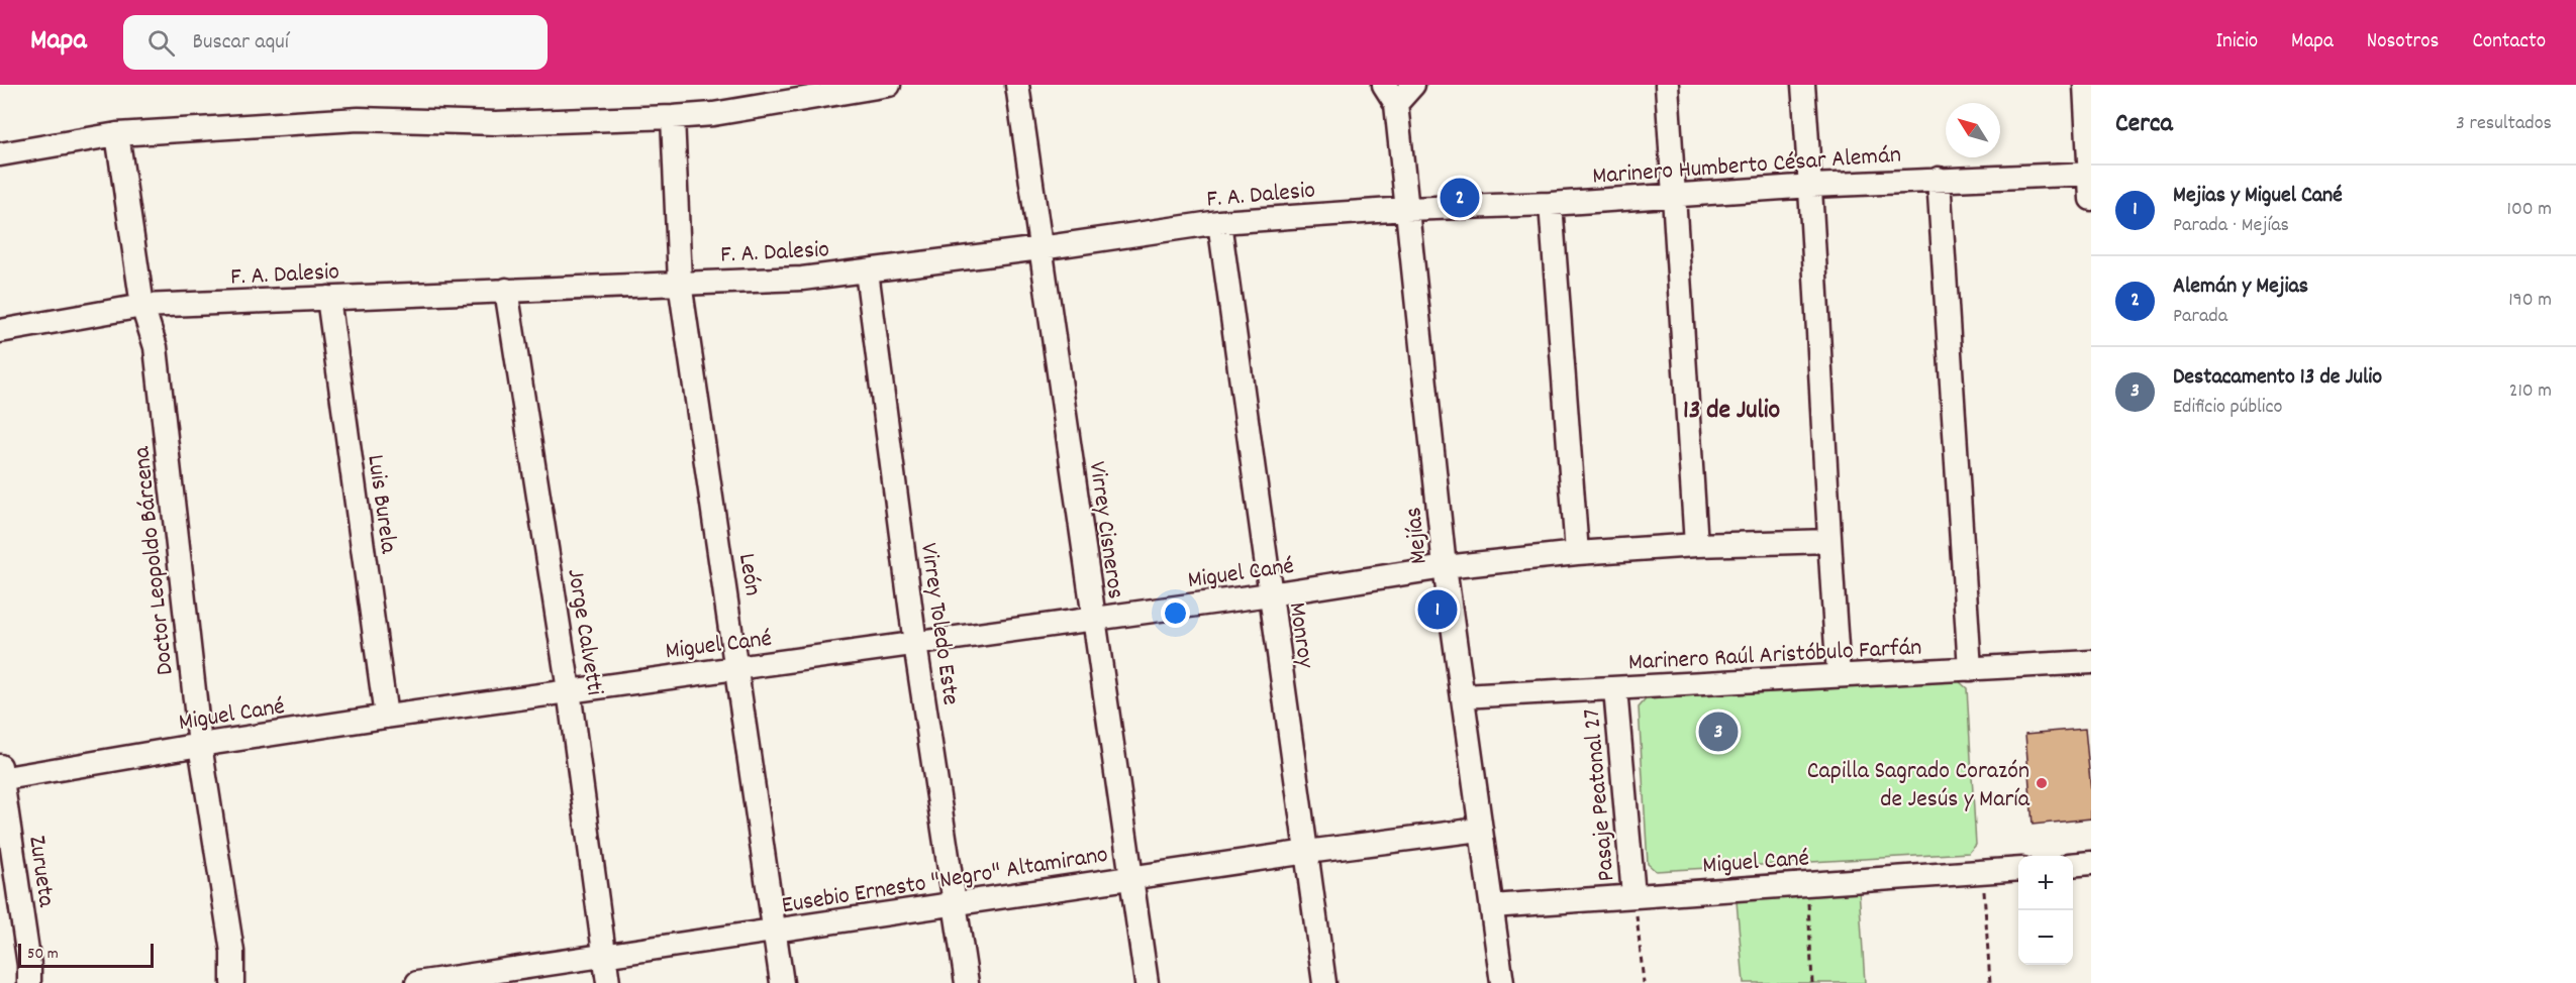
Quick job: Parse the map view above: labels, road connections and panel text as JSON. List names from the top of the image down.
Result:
{
  "streets": {
    "street": [
      "Marinero Humberto César Alemán",
      "F. A. Dalesio",
      "Luis Burela",
      "Virrey Cisneros",
      "Mejías",
      "Doctor Leopoldo Bárcena",
      "Miguel Cané",
      "León",
      "Virrey Toledo Este",
      "Jorge Calvetti",
      "Monroy",
      "Marinero Raúl Aristóbulo Farfán",
      "Pasaje Peatonal 27",
      "Zurueta",
      "Eusebio Ernesto \"Negro\" Altamirano"
    ]
  },
  "crossings": [
    ["Marinero Humberto César Alemán", "F. A. Dalesio"],
    ["Marinero Humberto César Alemán", "Mejías"],
    ["F. A. Dalesio", "Luis Burela"],
    ["F. A. Dalesio", "Virrey Cisneros"],
    ["F. A. Dalesio", "Mejías"],
    ["F. A. Dalesio", "Doctor Leopoldo Bárcena"],
    ["F. A. Dalesio", "León"],
    ["F. A. Dalesio", "Virrey Toledo Este"],
    ["F. A. Dalesio", "Jorge Calvetti"],
    ["F. A. Dalesio", "Monroy"],
    ["Luis Burela", "Miguel Cané"],
    ["Virrey Cisneros", "Miguel Cané"],
    ["Virrey Cisneros", "Eusebio Ernesto \"Negro\" Altamirano"],
    ["Mejías", "Miguel Cané"],
    ["Mejías", "Marinero Raúl Aristóbulo Farfán"],
    ["Mejías", "Eusebio Ernesto \"Negro\" Altamirano"],
    ["Doctor Leopoldo Bárcena", "Miguel Cané"],
    ["Miguel Cané", "León"],
    ["Miguel Cané", "Virrey Toledo Este"],
    ["Miguel Cané", "Jorge Calvetti"],
    ["Miguel Cané", "Monroy"],
    ["Miguel Cané", "Pasaje Peatonal 27"],
    ["Miguel Cané", "Zurueta"],
    ["León", "Eusebio Ernesto \"Negro\" Altamirano"],
    ["Virrey Toledo Este", "Eusebio Ernesto \"Negro\" Altamirano"],
    ["Jorge Calvetti", "Eusebio Ernesto \"Negro\" Altamirano"],
    ["Monroy", "Eusebio Ernesto \"Negro\" Altamirano"],
    ["Marinero Raúl Aristóbulo Farfán", "Pasaje Peatonal 27"]
  ],
  "districts": ["13 de Julio"],
  "places": ["Capilla Sagrado Corazón de Jesús y María"],
  "scale_bar": "50 m",
  "north": "top left",
  "page": {
    "header": "Mapa",
    "search": "Buscar aquí",
    "nav": [
      "Inicio",
      "Mapa",
      "Nosotros",
      "Contacto"
    ],
    "heading": ["Cerca", "3 resultados"],
    "list": [
      {
        "mark": "1",
        "name": "Mejias y Miguel Cané",
        "note": "Parada · Mejías",
        "value": "100 m"
      },
      {
        "mark": "2",
        "name": "Alemán y Mejias",
        "note": "Parada",
        "value": "190 m"
      },
      {
        "mark": "3",
        "name": "Destacamento 13 de Julio",
        "note": "Edificio público",
        "value": "210 m"
      }
    ],
    "pins": ["2", "1", "3"],
    "map_buttons": ["+", "−"],
    "scale": "50 m"
  }
}
